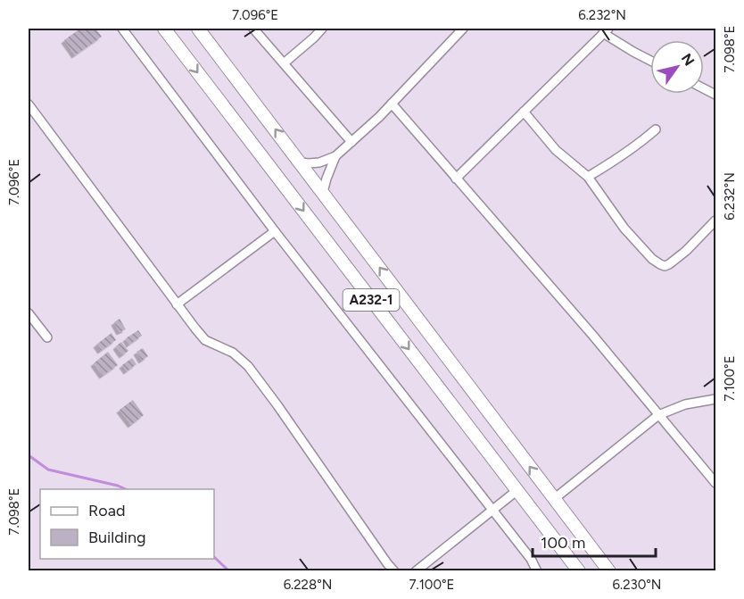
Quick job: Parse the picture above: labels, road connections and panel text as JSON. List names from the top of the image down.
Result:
{
  "streets": {
    "highway": ["A232-1"]
  },
  "legend": ["Road", "Building"],
  "scale_bar": "100 m",
  "north": "top right",
  "coordinates": [
    "7.096°E",
    "6.232°N",
    "7.098°E",
    "7.100°E",
    "6.228°N",
    "6.230°N"
  ]
}
